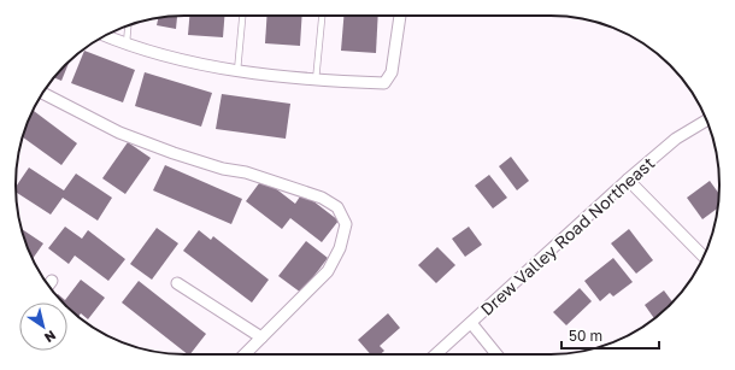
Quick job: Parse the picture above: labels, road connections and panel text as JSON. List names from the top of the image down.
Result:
{
  "streets": {
    "street": ["Drew Valley Road Northeast"]
  },
  "scale_bar": "50 m",
  "north": "bottom right"
}
